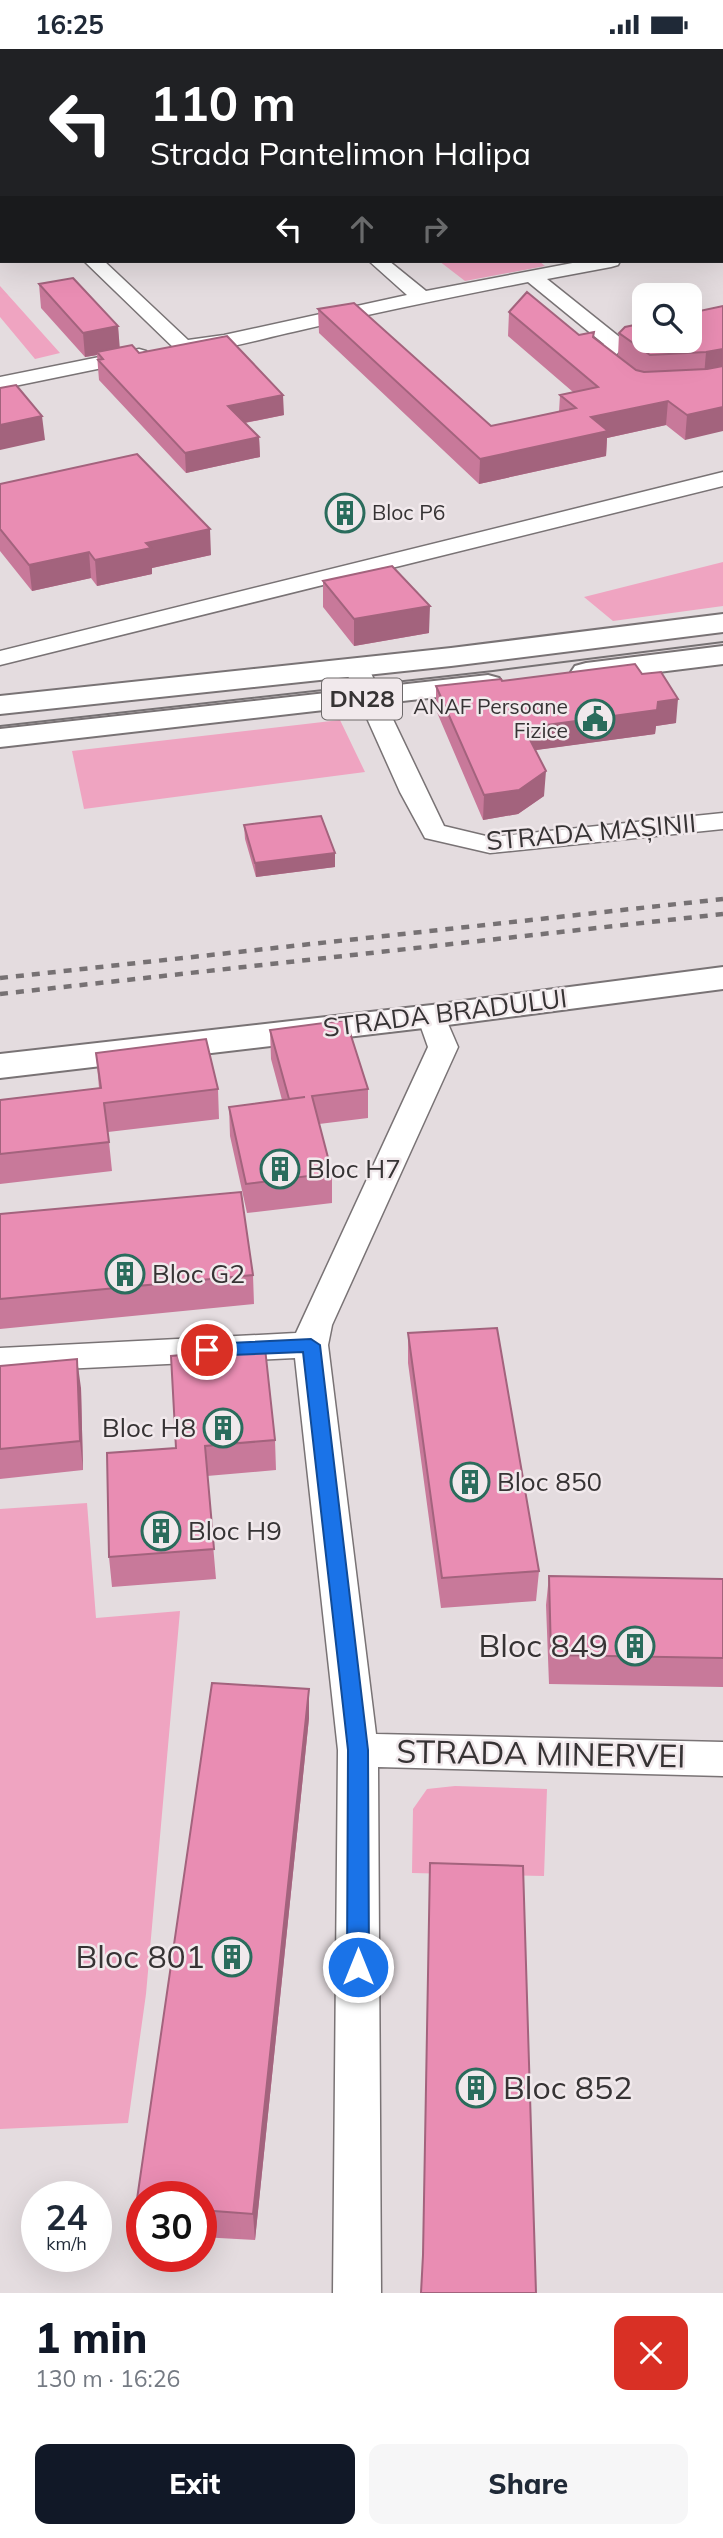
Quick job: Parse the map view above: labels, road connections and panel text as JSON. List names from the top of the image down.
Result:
{
  "streets": {
    "main road": ["DN28", "STRADA BRADULUI"],
    "street": ["STRADA MAȘINII", "STRADA MINERVEI"]
  },
  "crossings": [
    ["DN28", "STRADA MAȘINII"]
  ],
  "places": {
    "building": [
      "Bloc P6",
      "Bloc H7",
      "Bloc G2",
      "Bloc H8",
      "Bloc 850",
      "Bloc H9",
      "Bloc 849",
      "Bloc 801",
      "Bloc 852"
    ],
    "public building": ["ANAF Persoane Fizice"]
  },
  "page": {
    "status": "16:25",
    "turn": ["110 m", "Strada Pantelimon Halipa"],
    "speed": "24 km/h",
    "limit": "30",
    "heading": ["1 min", "130 m · 16:26"],
    "buttons": ["Exit", "Share"]
  }
}
